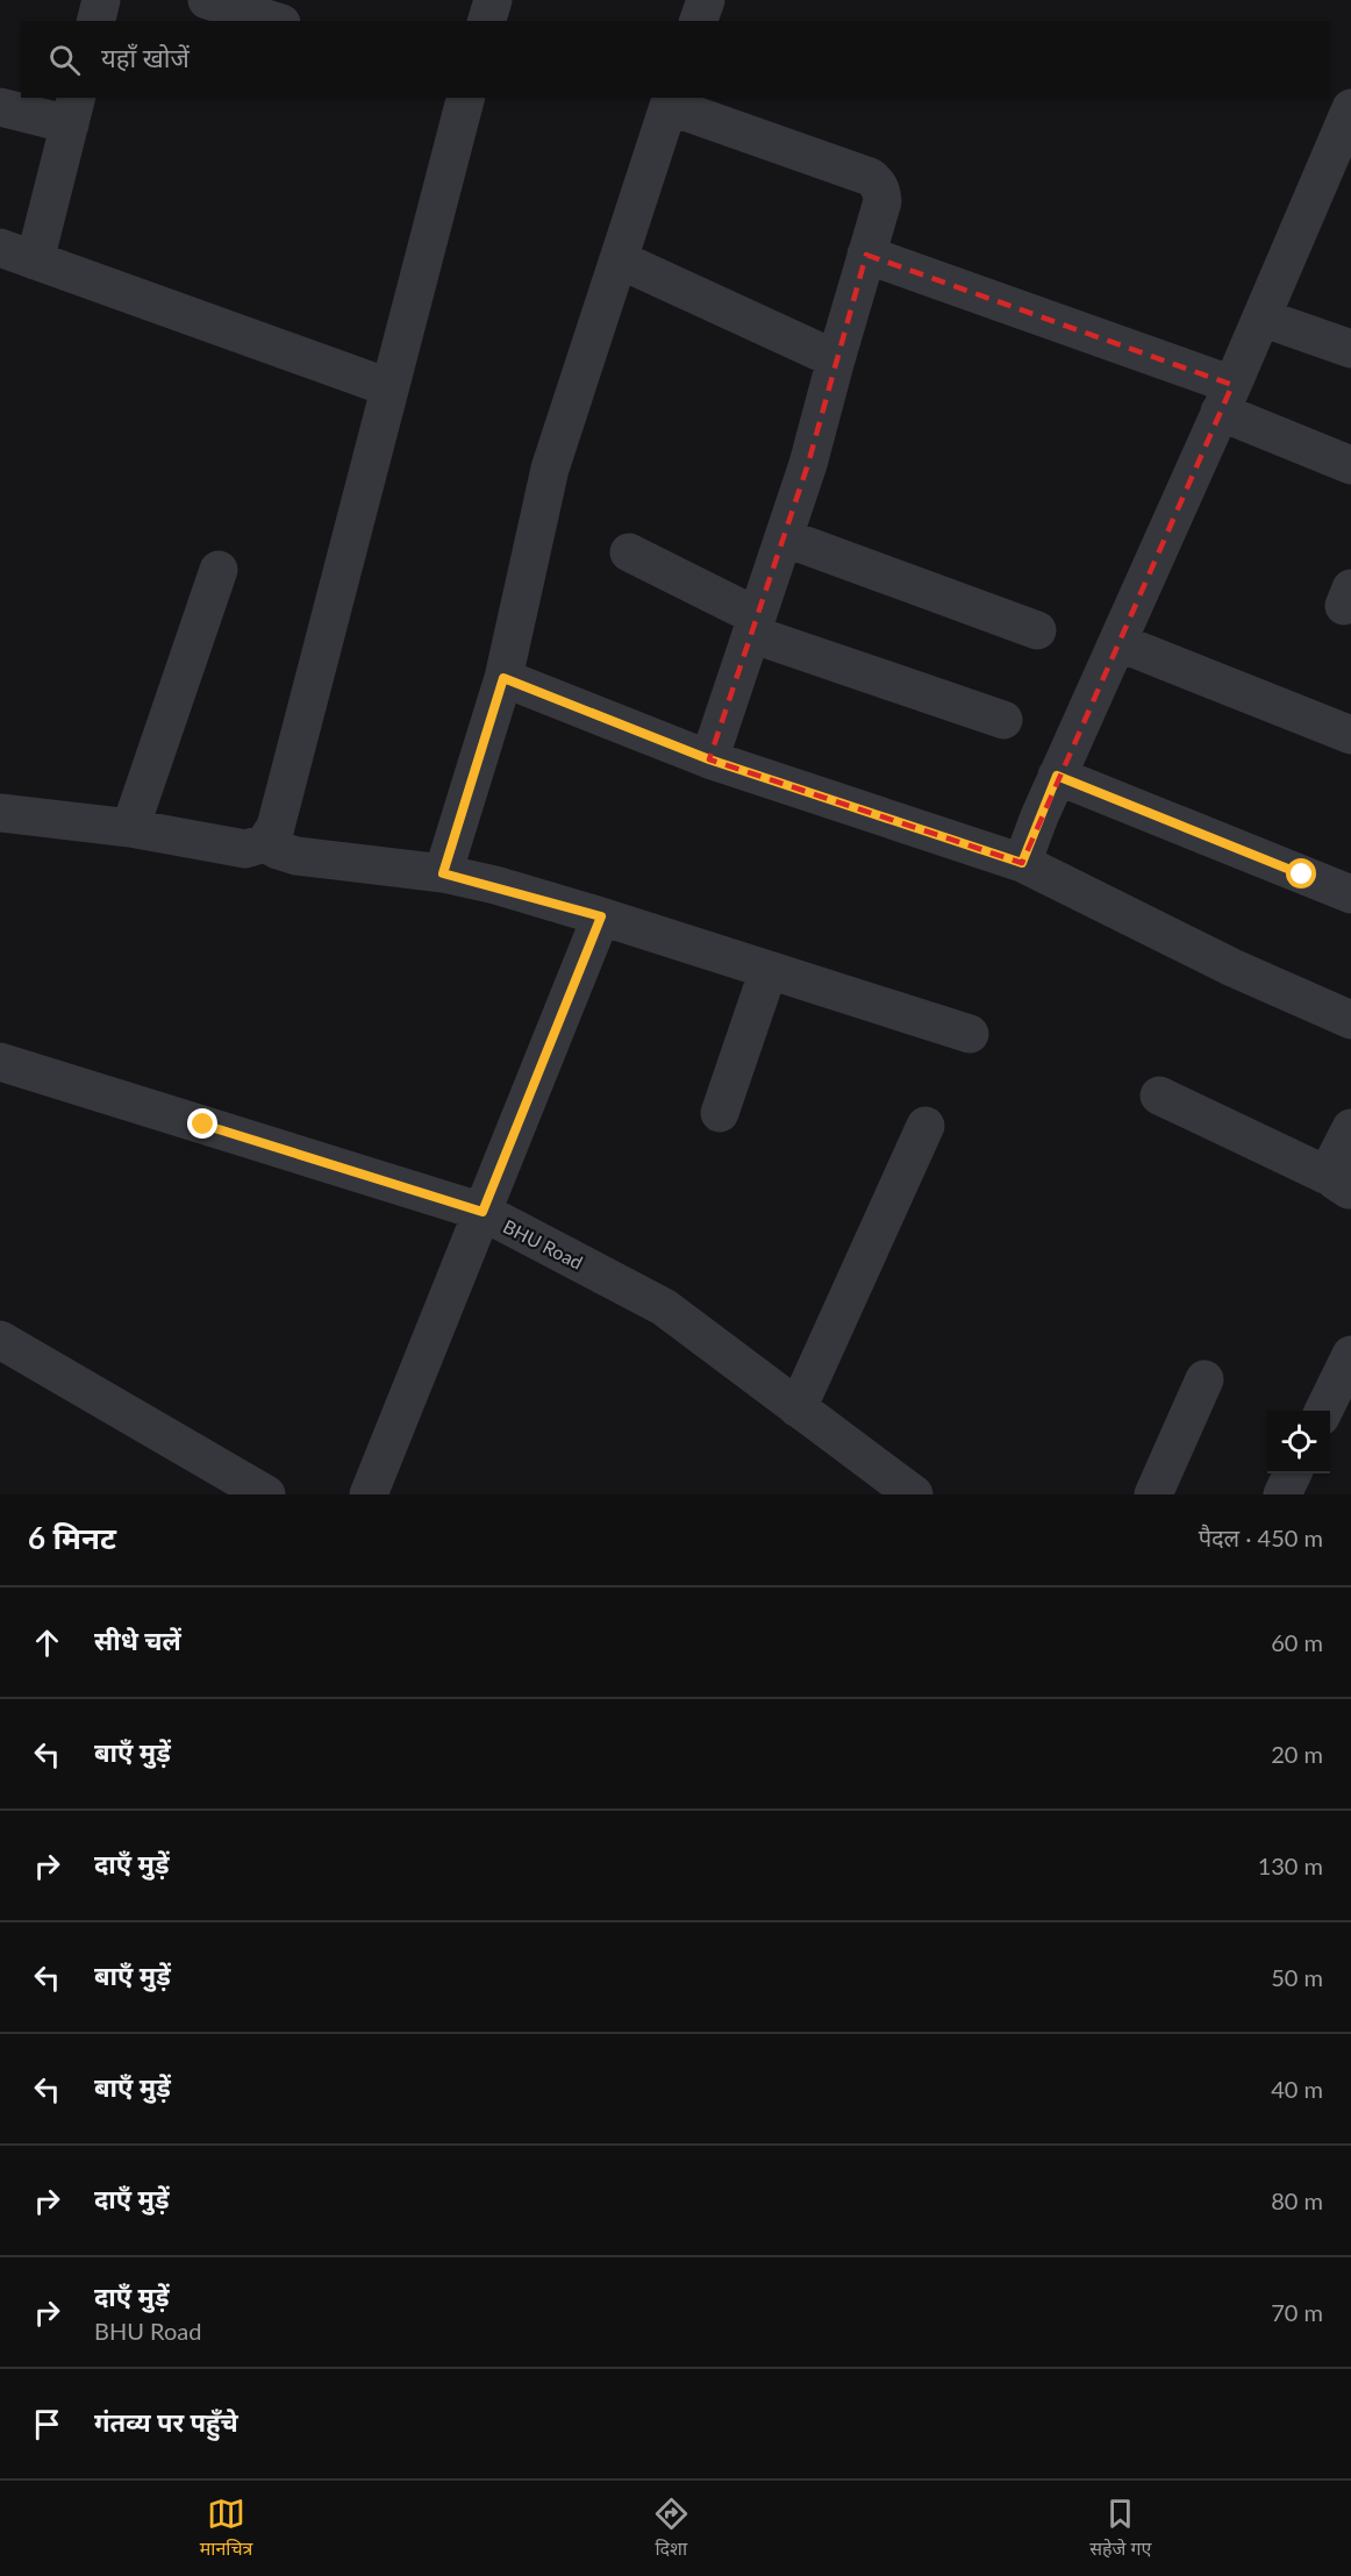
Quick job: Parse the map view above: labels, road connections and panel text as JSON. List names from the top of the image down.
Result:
{
  "streets": {
    "street": ["BHU Road"]
  },
  "page": {
    "search": "यहाँ खोजें",
    "heading": ["6 मिनट", "पैदल · 450 m"],
    "list": [
      ["सीधे चलें", "60 m"],
      ["बाएँ मुड़ें", "20 m"],
      ["दाएँ मुड़ें", "130 m"],
      ["बाएँ मुड़ें", "50 m"],
      ["बाएँ मुड़ें", "40 m"],
      ["दाएँ मुड़ें", "80 m"],
      ["दाएँ मुड़ें", "BHU Road", "70 m"],
      "गंतव्य पर पहुँचे"
    ],
    "nav": ["मानचित्र", "दिशा", "सहेजे गए"]
  }
}
